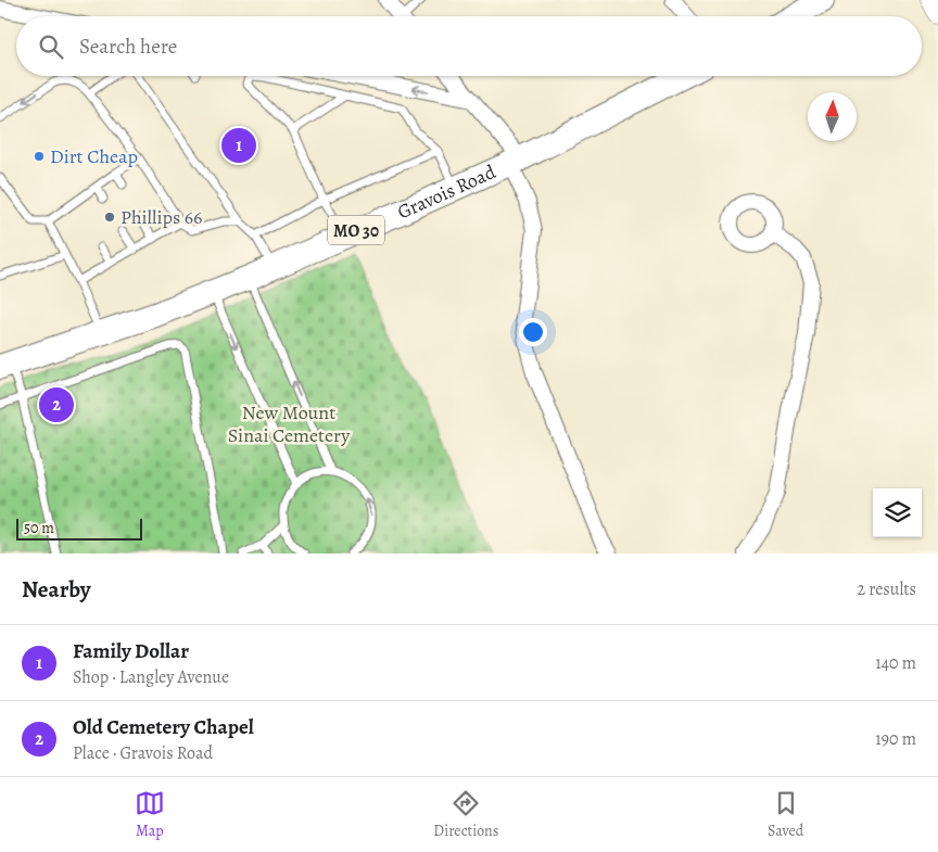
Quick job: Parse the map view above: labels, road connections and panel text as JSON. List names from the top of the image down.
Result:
{
  "streets": {
    "main road": ["Gravois Road", "MO 30"]
  },
  "parks": ["New Mount Sinai Cemetery"],
  "places": ["Dirt Cheap", "Phillips 66"],
  "scale_bar": "50 m",
  "north": "top",
  "page": {
    "search": "Search here",
    "pins": ["1", "2"],
    "scale": "50 m",
    "heading": ["Nearby", "2 results"],
    "list": [
      {
        "mark": "1",
        "name": "Family Dollar",
        "note": "Shop · Langley Avenue",
        "value": "140 m"
      },
      {
        "mark": "2",
        "name": "Old Cemetery Chapel",
        "note": "Place · Gravois Road",
        "value": "190 m"
      }
    ],
    "nav": ["Map", "Directions", "Saved"]
  }
}
